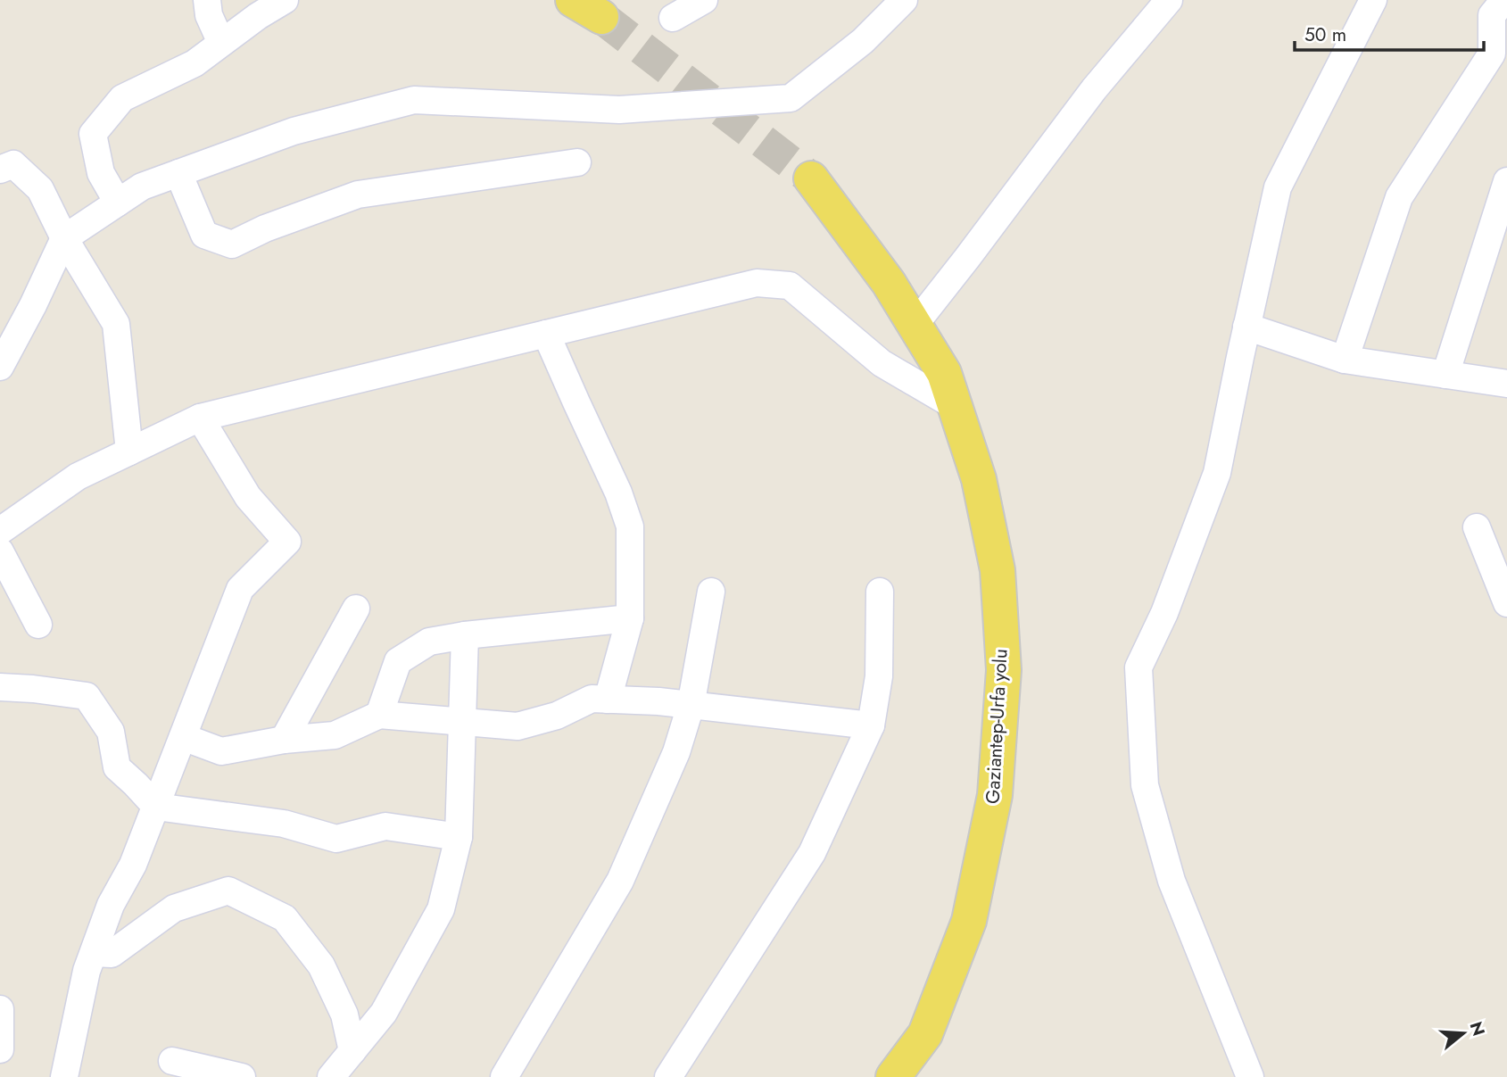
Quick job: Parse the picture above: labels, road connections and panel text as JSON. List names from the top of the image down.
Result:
{
  "streets": {
    "main road": ["Gaziantep-Urfa yolu"]
  },
  "scale_bar": "50 m",
  "north": "right"
}
